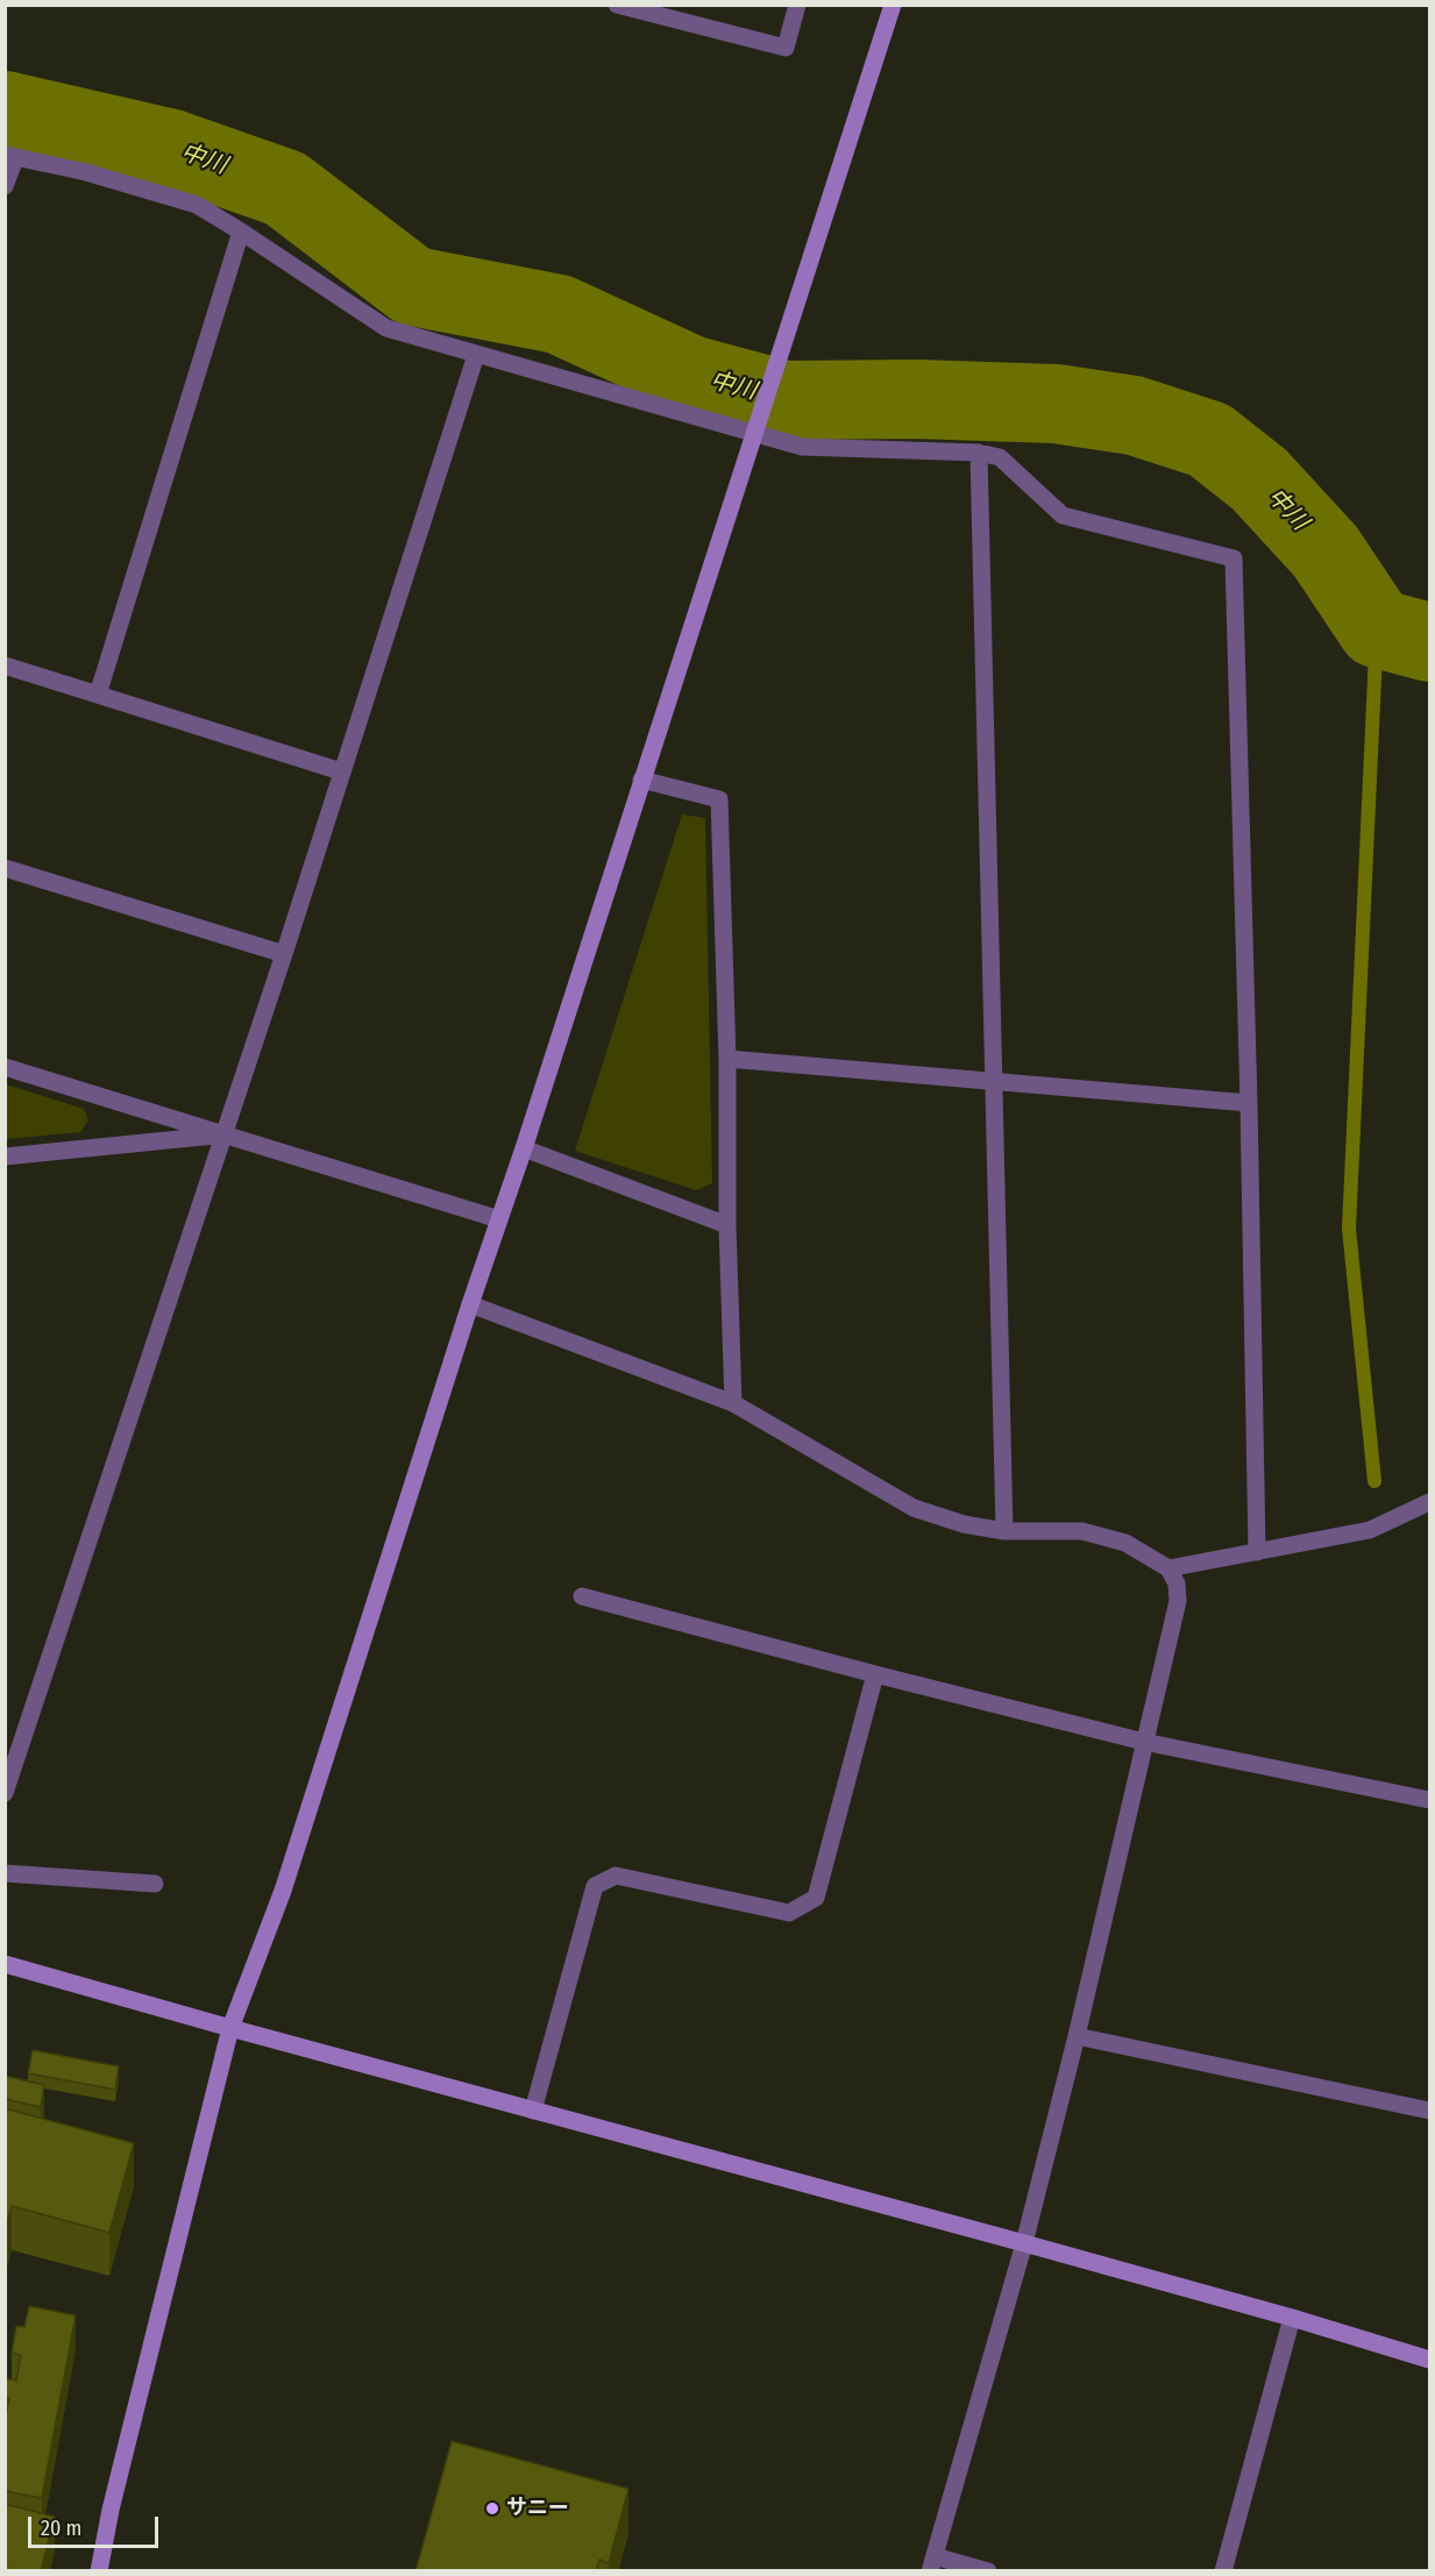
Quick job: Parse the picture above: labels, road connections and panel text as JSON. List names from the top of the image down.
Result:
{
  "water": ["中川"],
  "places": ["サニー"],
  "scale_bar": "20 m"
}
